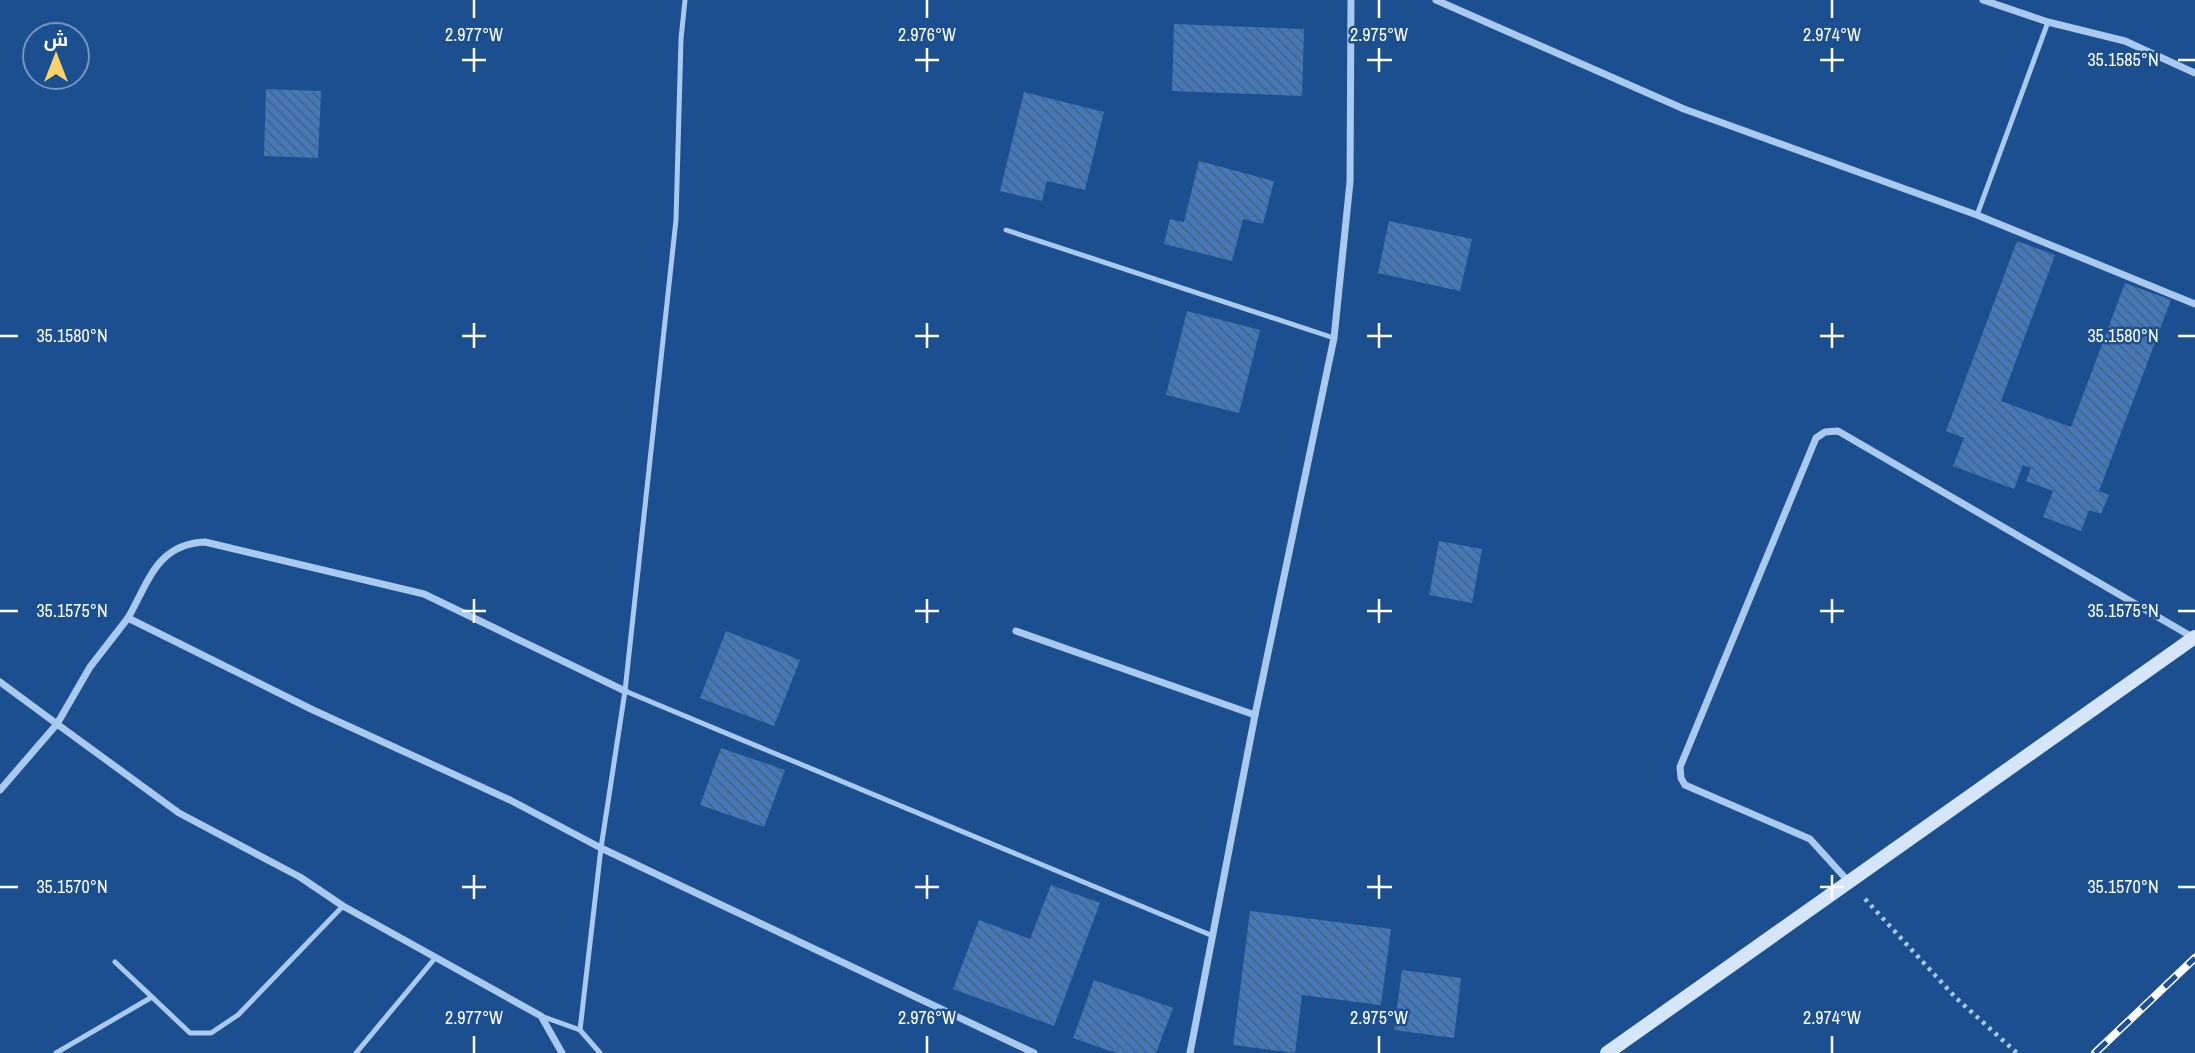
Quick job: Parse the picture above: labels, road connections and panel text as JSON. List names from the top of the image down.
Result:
{
  "north": "top",
  "coordinates": [
    "2.977°W",
    "2.976°W",
    "2.975°W",
    "2.974°W",
    "35.1585°N",
    "35.1580°N",
    "35.1575°N",
    "35.1570°N"
  ]
}
